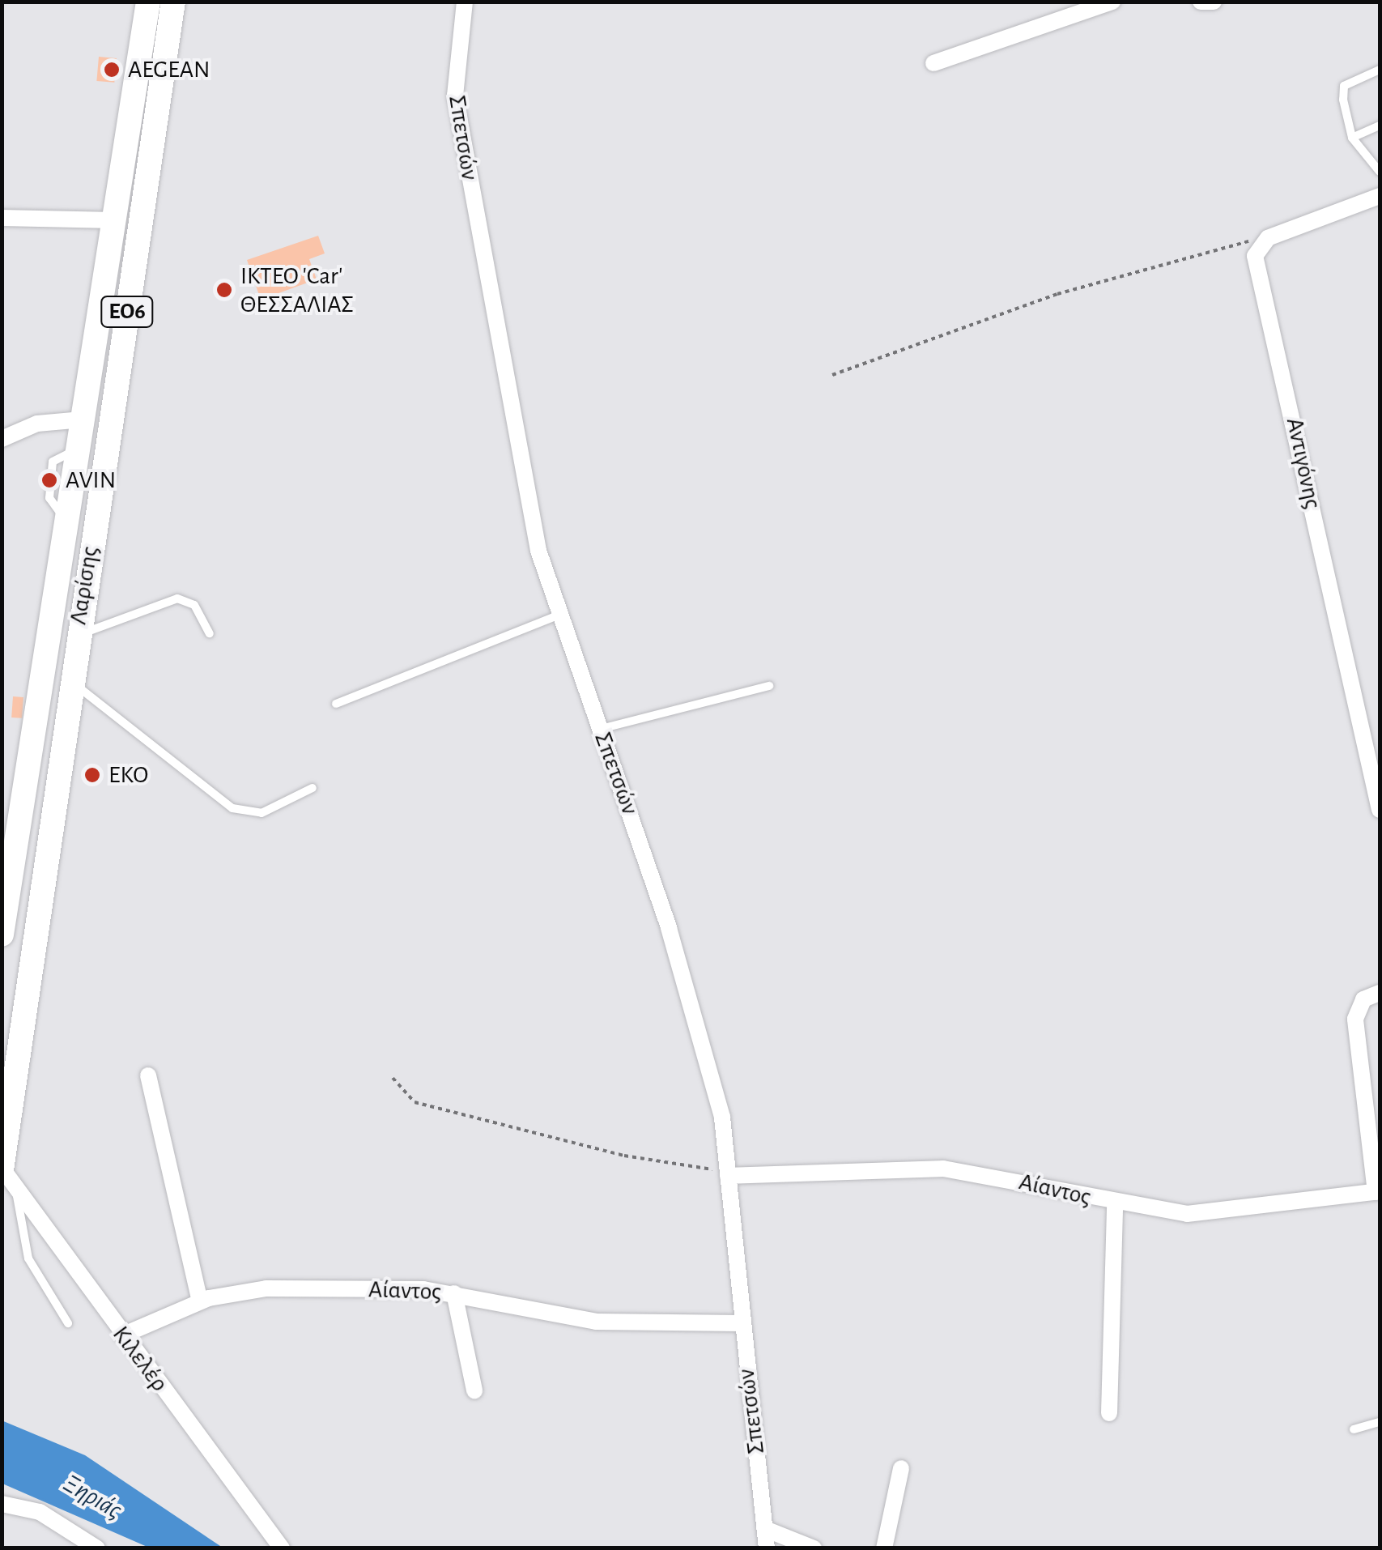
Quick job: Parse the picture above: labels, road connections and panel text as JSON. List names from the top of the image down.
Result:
{
  "streets": {
    "main road": ["ΕΟ6", "Λαρίσης"],
    "street": [
      "Σπετσών",
      "Αντιγόνης",
      "Αίαντος",
      "Κιλελέρ"
    ]
  },
  "crossings": [
    ["Σπετσών", "Αίαντος"],
    ["Λαρίσης", "Κιλελέρ"],
    ["Αίαντος", "Κιλελέρ"]
  ],
  "water": ["Ξηριάς"],
  "places": [
    "AEGEAN",
    "ΙΚΤΕΟ 'Car' ΘΕΣΣΑΛΙΑΣ",
    "AVIN",
    "EKO"
  ]
}
